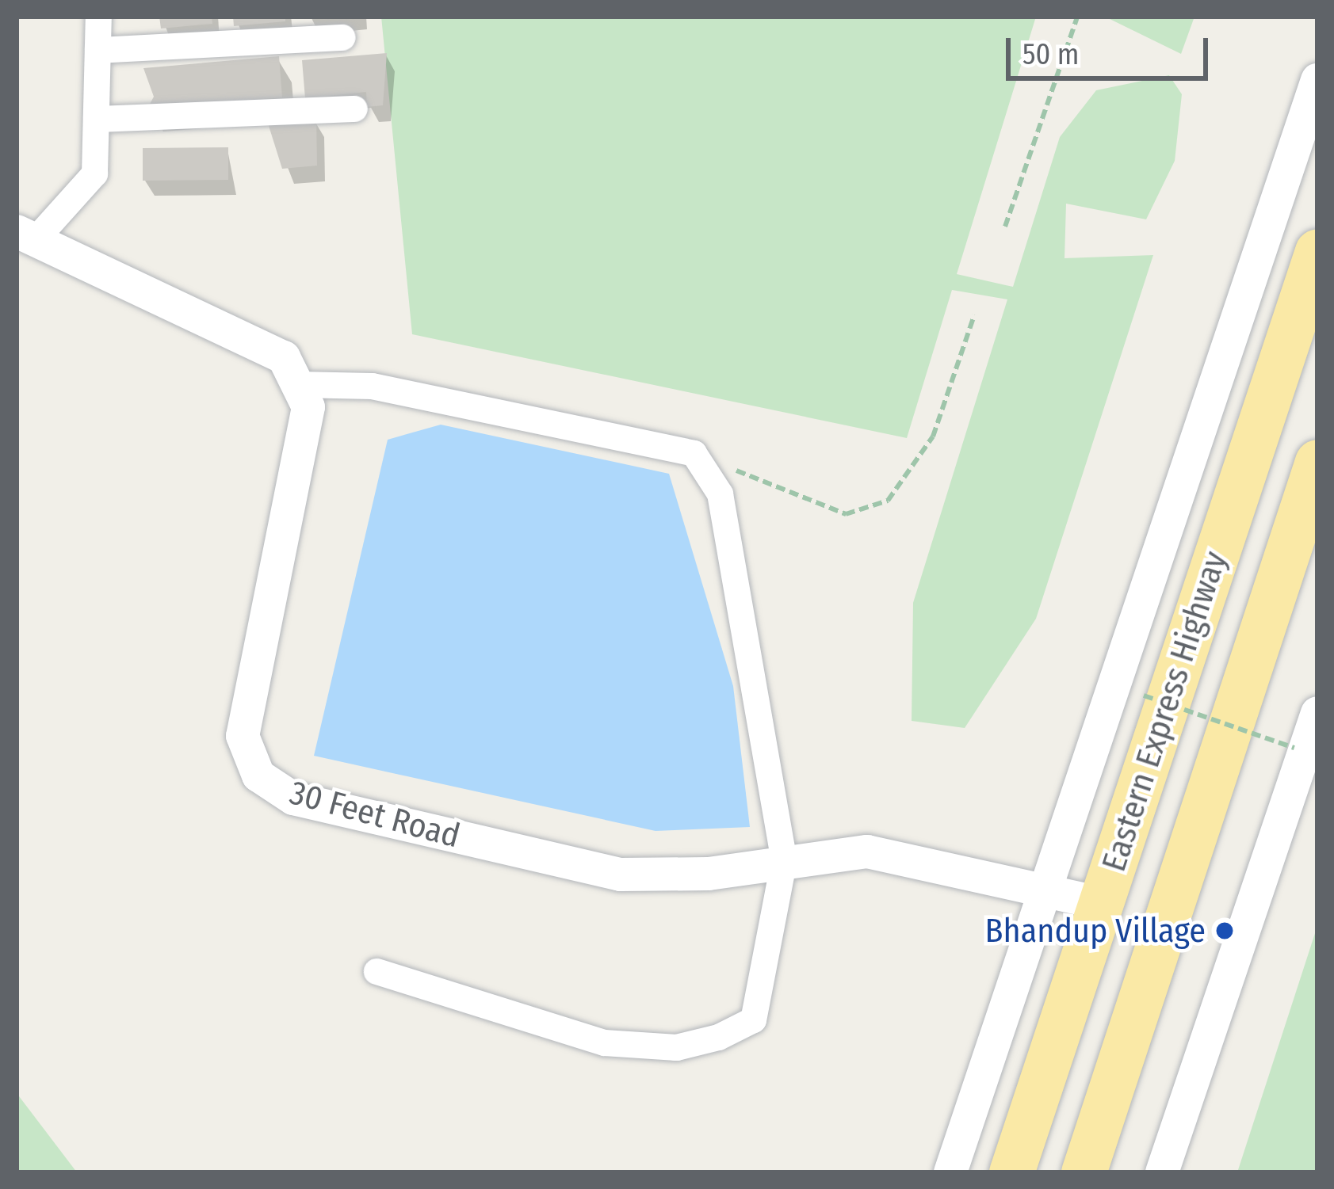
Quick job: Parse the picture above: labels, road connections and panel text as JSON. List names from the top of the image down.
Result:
{
  "streets": {
    "highway": ["Eastern Express Highway"],
    "street": ["30 Feet Road"]
  },
  "crossings": [
    ["Eastern Express Highway", "30 Feet Road"]
  ],
  "places": ["Bhandup Village"],
  "scale_bar": "50 m"
}
